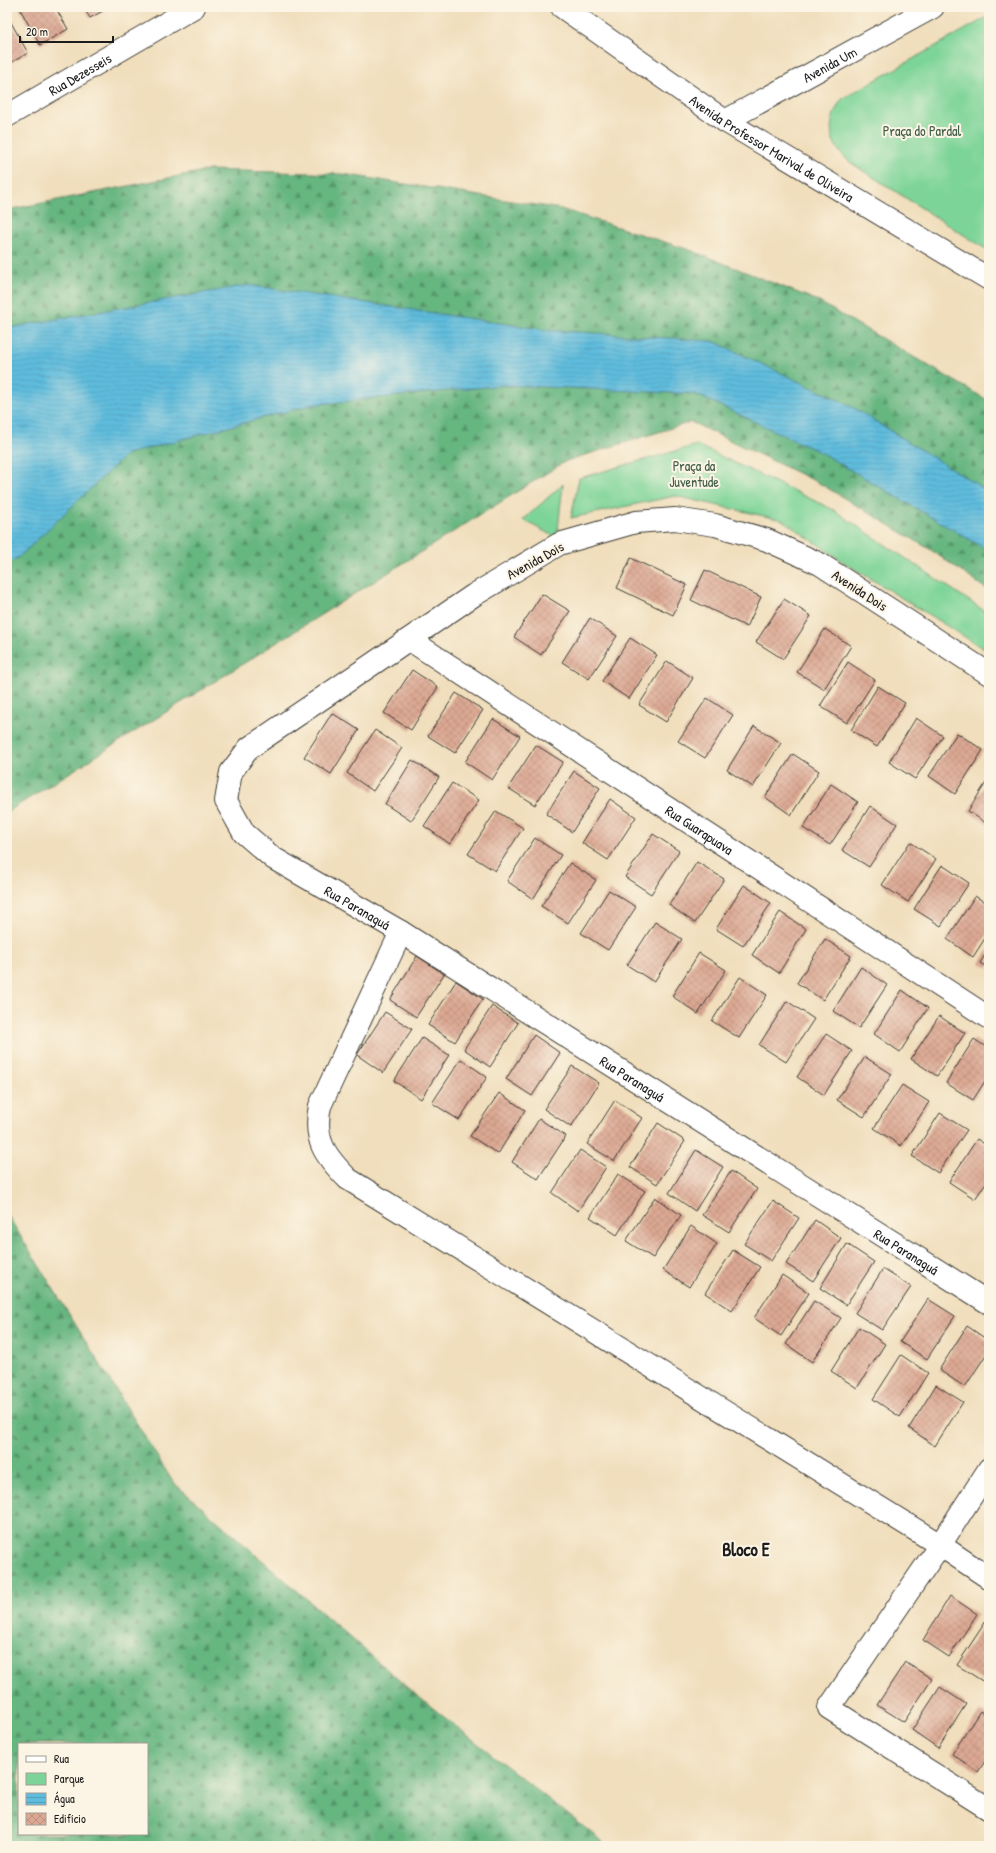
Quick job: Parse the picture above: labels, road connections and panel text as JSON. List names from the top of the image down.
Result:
{
  "streets": {
    "street": [
      "Avenida Um",
      "Rua Dezesseis",
      "Avenida Professor Marival de Oliveira",
      "Avenida Dois",
      "Rua Guarapuava",
      "Rua Paranaguá"
    ]
  },
  "crossings": [
    ["Avenida Um", "Avenida Professor Marival de Oliveira"],
    ["Avenida Dois", "Rua Guarapuava"],
    ["Avenida Dois", "Rua Paranaguá"]
  ],
  "districts": ["Bloco E"],
  "parks": ["Praça do Pardal", "Praça da Juventude"],
  "legend": [
    "Rua",
    "Parque",
    "Água",
    "Edifício"
  ],
  "scale_bar": "20 m"
}
